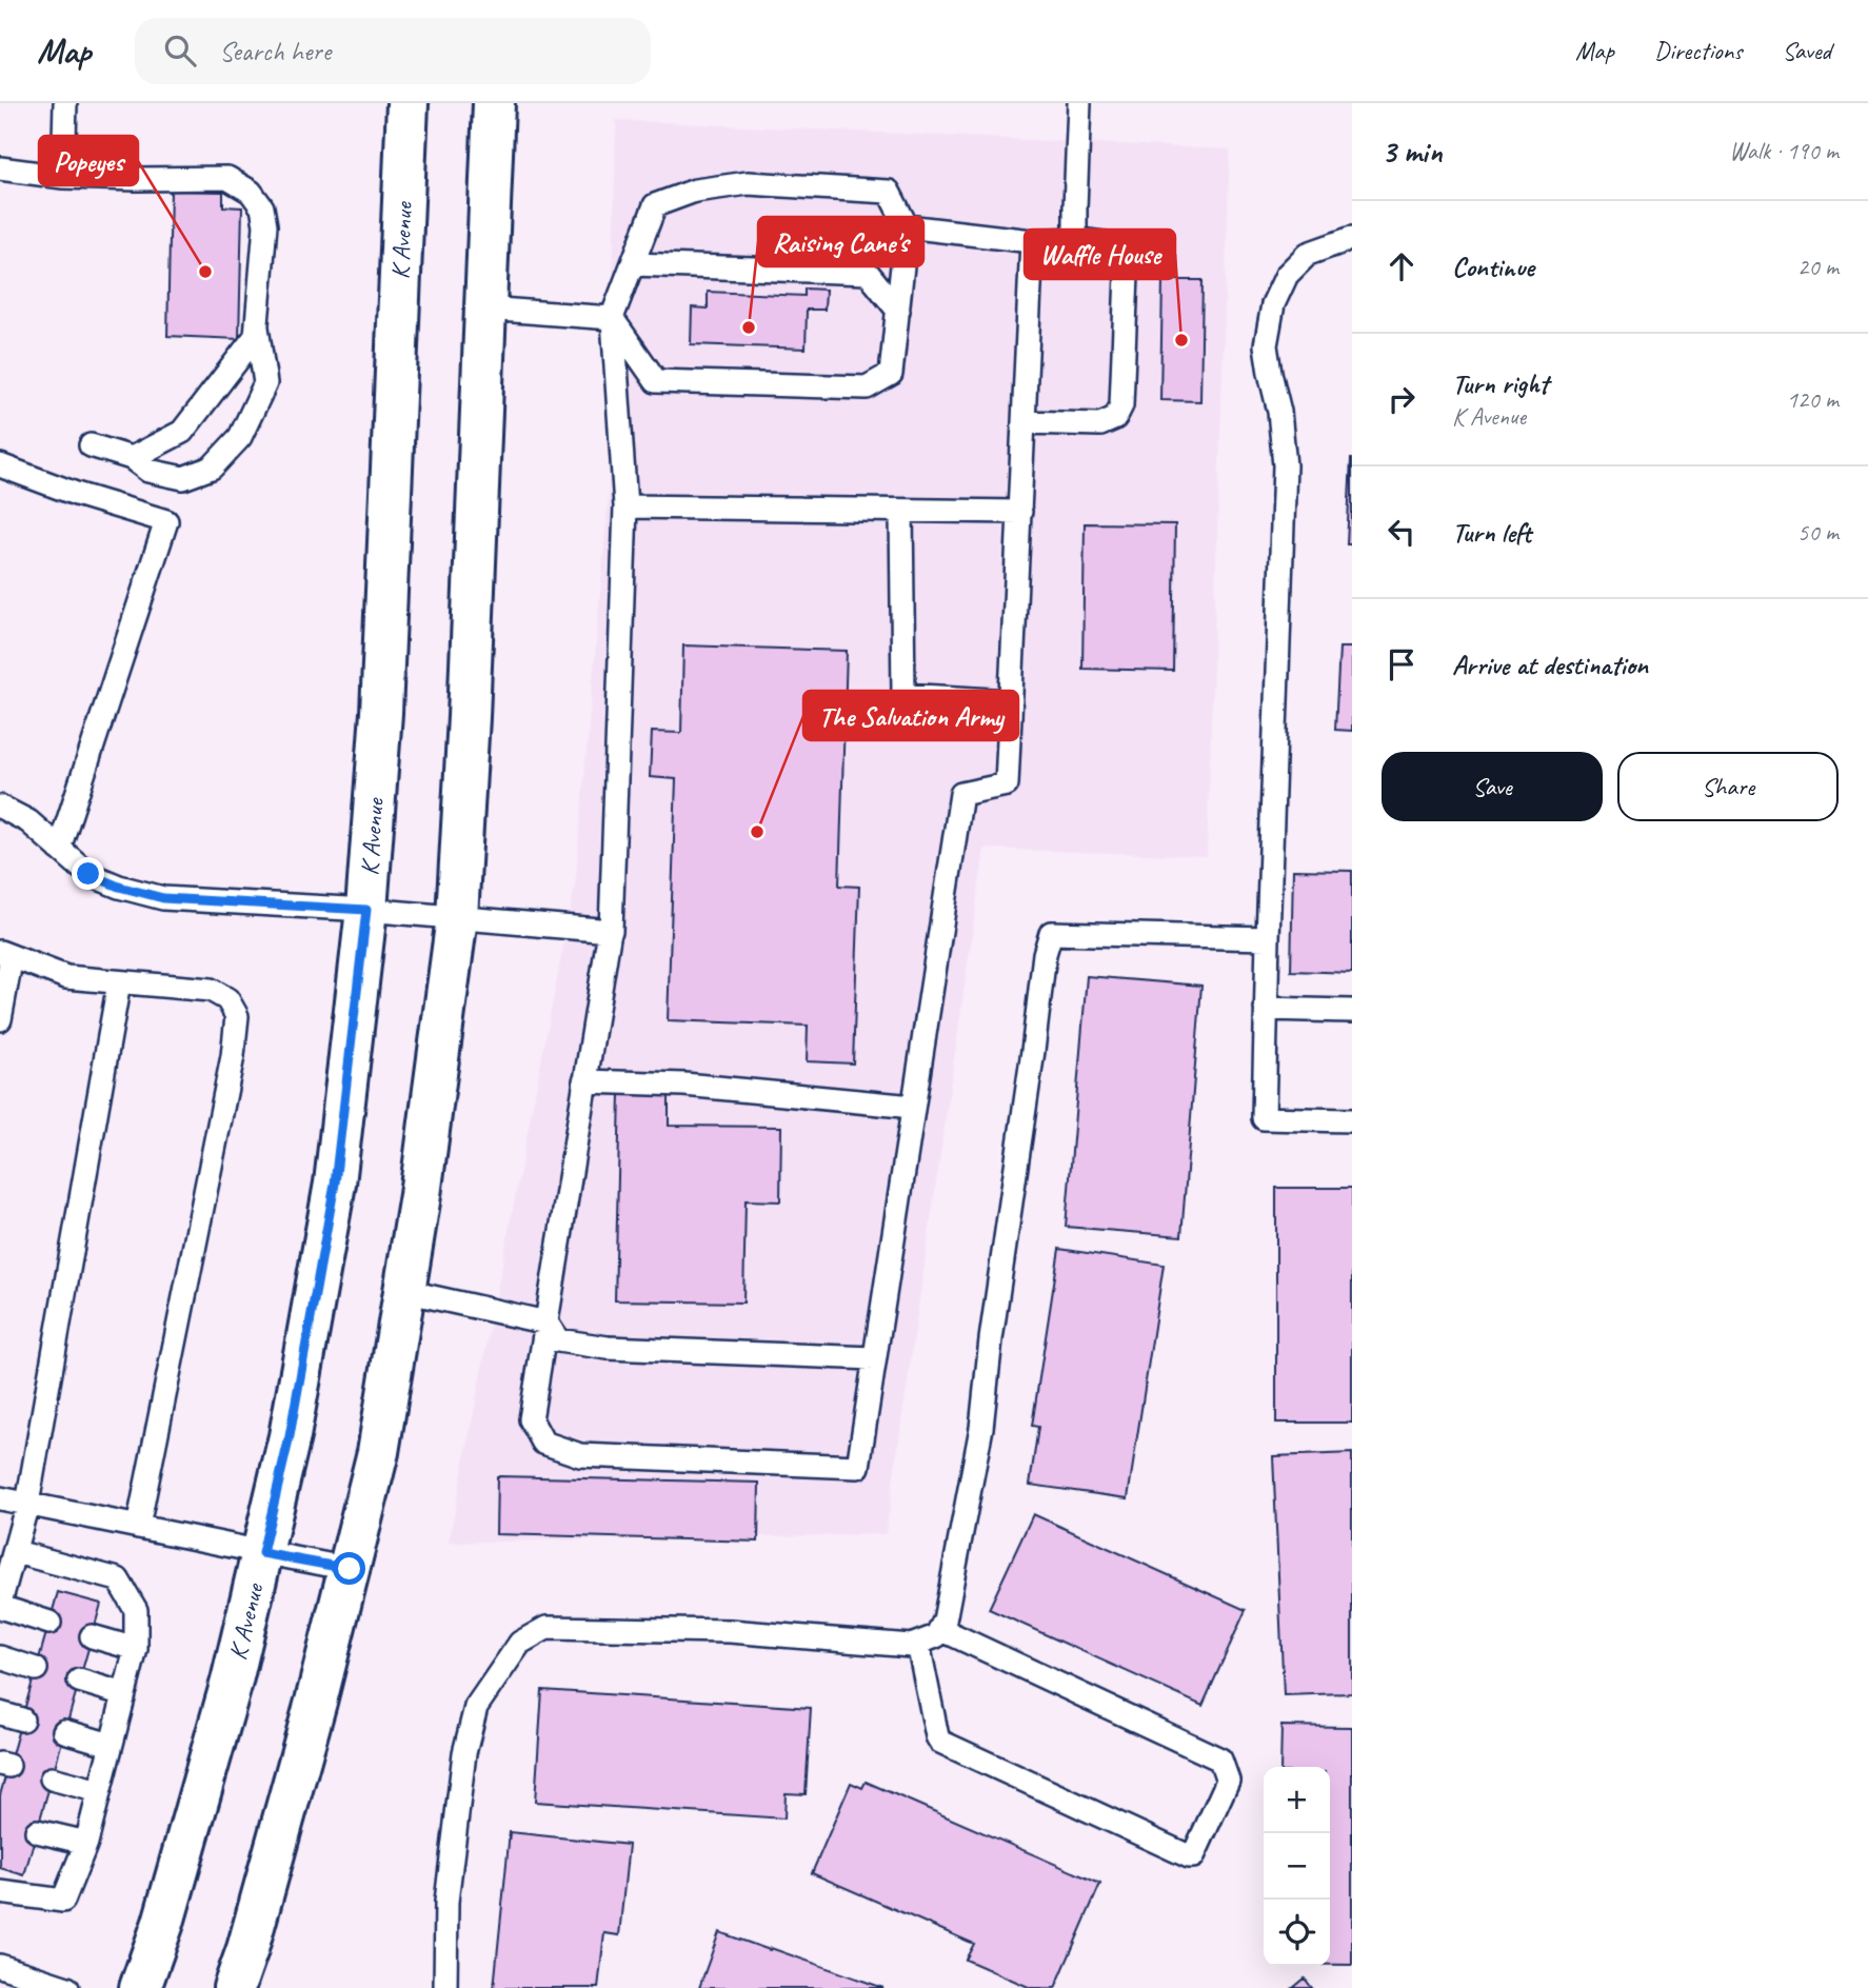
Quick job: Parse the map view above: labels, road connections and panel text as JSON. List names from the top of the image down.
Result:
{
  "streets": {
    "main road": ["K Avenue"]
  },
  "places": [
    "Popeyes",
    "Raising Cane's",
    "Waffle House",
    "The Salvation Army"
  ],
  "page": {
    "header": "Map",
    "search": "Search here",
    "nav": ["Map", "Directions", "Saved"],
    "heading": ["3 min", "Walk · 190 m"],
    "list": [
      ["Continue", "20 m"],
      ["Turn right", "K Avenue", "120 m"],
      ["Turn left", "50 m"],
      "Arrive at destination"
    ],
    "buttons": ["Save", "Share"],
    "map_buttons": ["+", "−"]
  }
}
